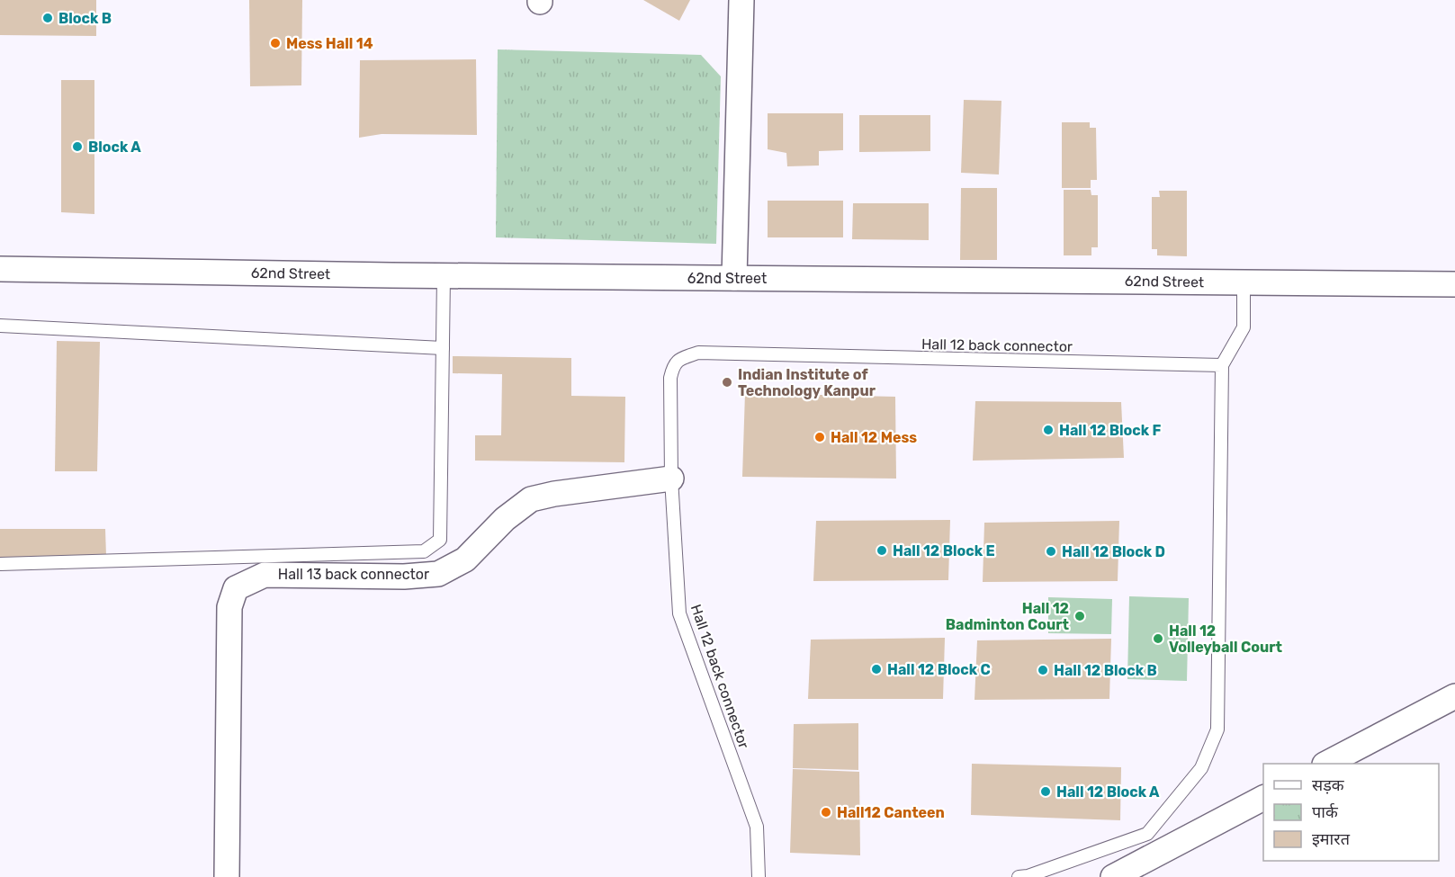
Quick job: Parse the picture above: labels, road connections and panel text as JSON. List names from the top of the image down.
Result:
{
  "streets": {
    "street": ["62nd Street", "Hall 13 back connector"],
    "lane": ["Hall 12 back connector"]
  },
  "crossings": [
    ["Hall 12 back connector", "Hall 13 back connector"]
  ],
  "places": [
    "Block B",
    "Mess Hall 14",
    "Block A",
    "Indian Institute of Technology Kanpur",
    "Hall 12 Block F",
    "Hall 12 Mess",
    "Hall 12 Block E",
    "Hall 12 Block D",
    "Hall 12 Badminton Court",
    "Hall 12 Volleyball Court",
    "Hall 12 Block C",
    "Hall 12 Block B",
    "Hall 12 Block A",
    "Hall12 Canteen"
  ],
  "legend": ["सड़क", "पार्क", "इमारत"]
}
